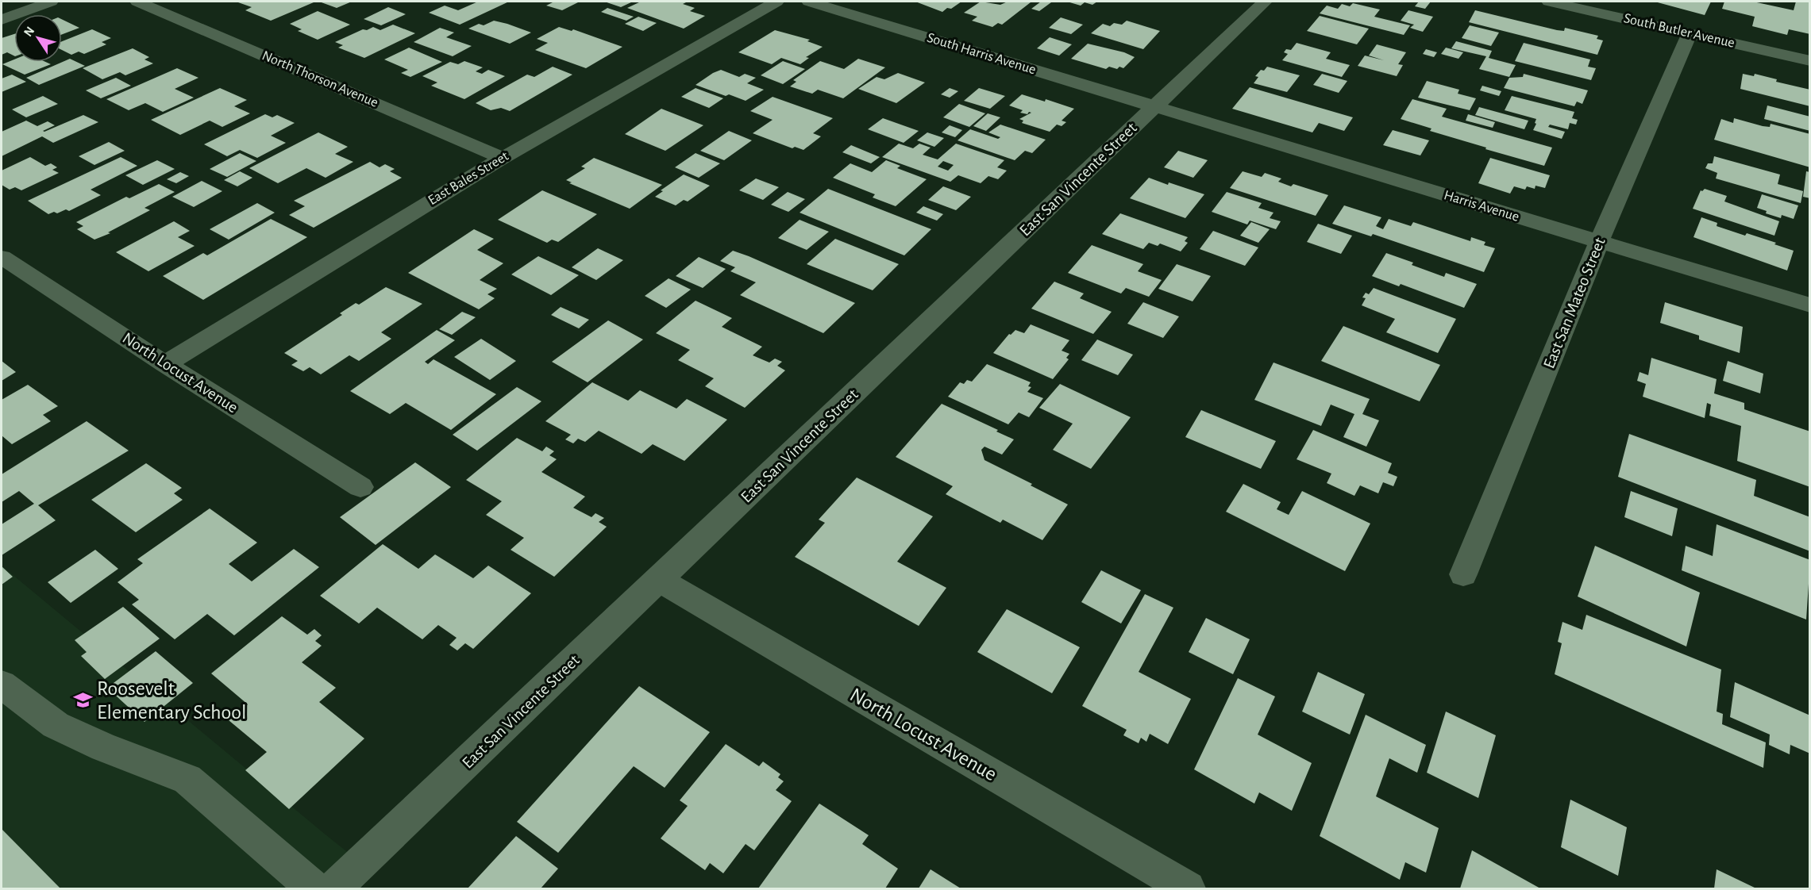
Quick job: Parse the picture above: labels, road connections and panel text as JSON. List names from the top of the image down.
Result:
{
  "streets": {
    "street": [
      "South Butler Avenue",
      "South Harris Avenue",
      "North Thorson Avenue",
      "East Bales Street",
      "East San Vincente Street",
      "Harris Avenue",
      "East San Mateo Street",
      "North Locust Avenue"
    ]
  },
  "crossings": [
    ["South Butler Avenue", "East San Mateo Street"],
    ["South Harris Avenue", "East San Vincente Street"],
    ["South Harris Avenue", "Harris Avenue"],
    ["North Thorson Avenue", "East Bales Street"],
    ["East Bales Street", "North Locust Avenue"],
    ["East San Vincente Street", "Harris Avenue"],
    ["East San Vincente Street", "North Locust Avenue"],
    ["Harris Avenue", "East San Mateo Street"]
  ],
  "places": {
    "school or university": ["Roosevelt Elementary School"]
  },
  "north": "top left"
}
